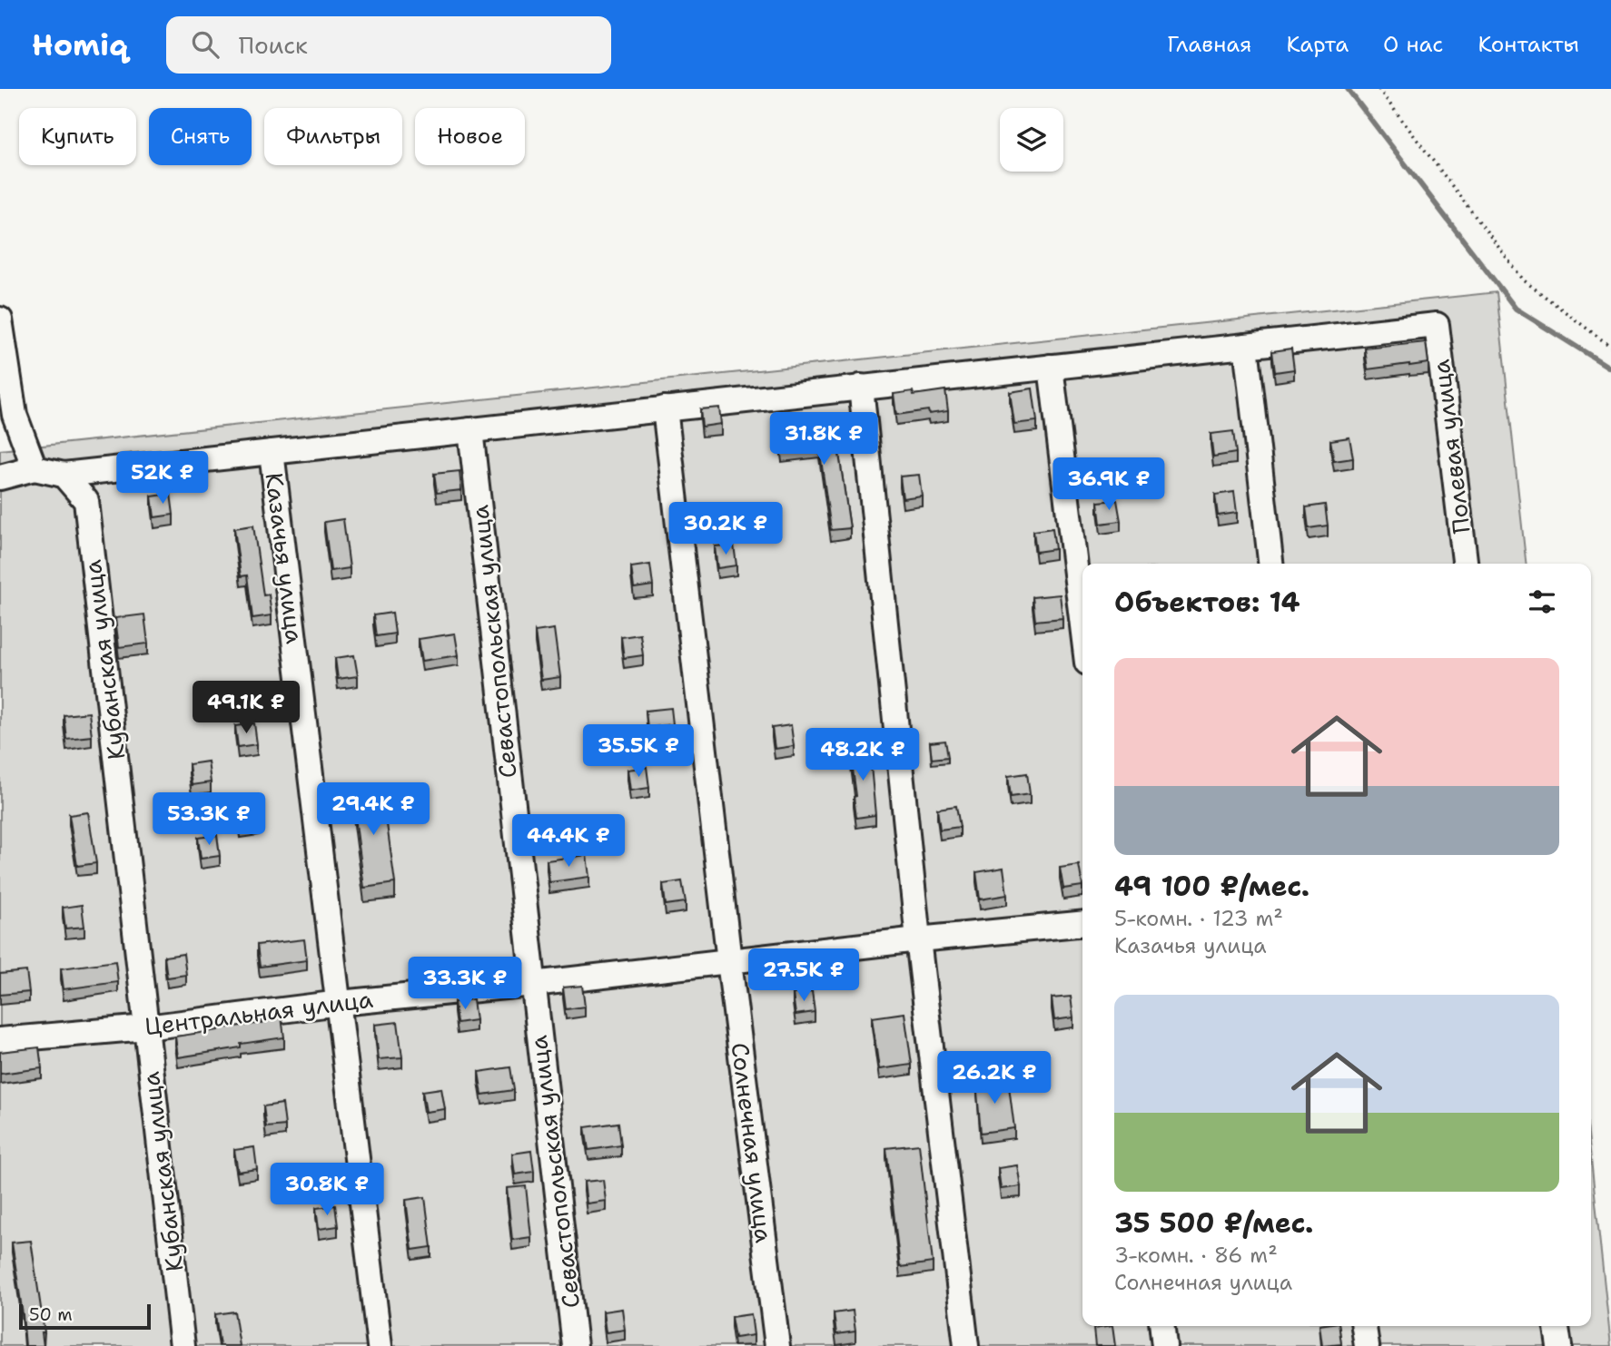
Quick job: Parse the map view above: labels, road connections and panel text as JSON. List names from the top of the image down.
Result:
{
  "streets": {
    "street": [
      "Полевая улица",
      "Казачья улица",
      "Севастопольская улица",
      "Кубанская улица",
      "Центральная улица",
      "Солнечная улица"
    ]
  },
  "crossings": [
    ["Казачья улица", "Центральная улица"],
    ["Севастопольская улица", "Центральная улица"],
    ["Кубанская улица", "Центральная улица"],
    ["Центральная улица", "Солнечная улица"]
  ],
  "scale_bar": "50 m",
  "page": {
    "header": "Homiq",
    "search": "Поиск",
    "nav": [
      "Главная",
      "Карта",
      "О нас",
      "Контакты"
    ],
    "chip": [
      "Купить",
      "Снять",
      "Фильтры",
      "Новое"
    ],
    "price": [
      "31.8K ₽",
      "52K ₽",
      "36.9K ₽",
      "30.2K ₽",
      "49.1K ₽",
      "35.5K ₽",
      "48.2K ₽",
      "29.4K ₽",
      "53.3K ₽",
      "44.4K ₽",
      "27.5K ₽",
      "33.3K ₽",
      "26.2K ₽",
      "30.8K ₽"
    ],
    "heading": "Объектов: 14",
    "list": [
      {
        "name": "49 100 ₽/мес.",
        "note": "5-комн. · 123 m² · Казачья улица"
      },
      {
        "name": "35 500 ₽/мес.",
        "note": "3-комн. · 86 m² · Солнечная улица"
      }
    ],
    "scale": "50 m"
  }
}
